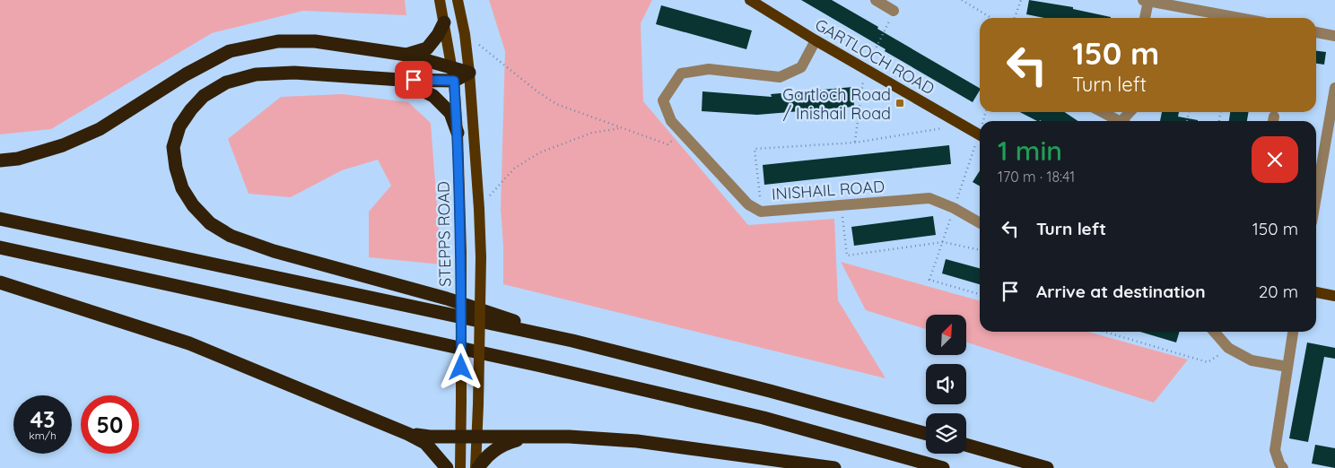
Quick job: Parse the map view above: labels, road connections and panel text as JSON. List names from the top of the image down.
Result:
{
  "streets": {
    "main road": ["GARTLOCH ROAD", "STEPPS ROAD"],
    "street": ["INISHAIL ROAD"]
  },
  "crossings": [
    ["GARTLOCH ROAD", "INISHAIL ROAD"]
  ],
  "places": {
    "transit": ["Gartloch Road / Inishail Road"]
  },
  "north": "top right",
  "page": {
    "turn": ["150 m", "Turn left"],
    "heading": ["1 min", "170 m · 18:41"],
    "list": [
      {
        "name": "Turn left",
        "value": "150 m"
      },
      {
        "name": "Arrive at destination",
        "value": "20 m"
      }
    ],
    "speed": "43 km/h",
    "limit": "50"
  }
}
